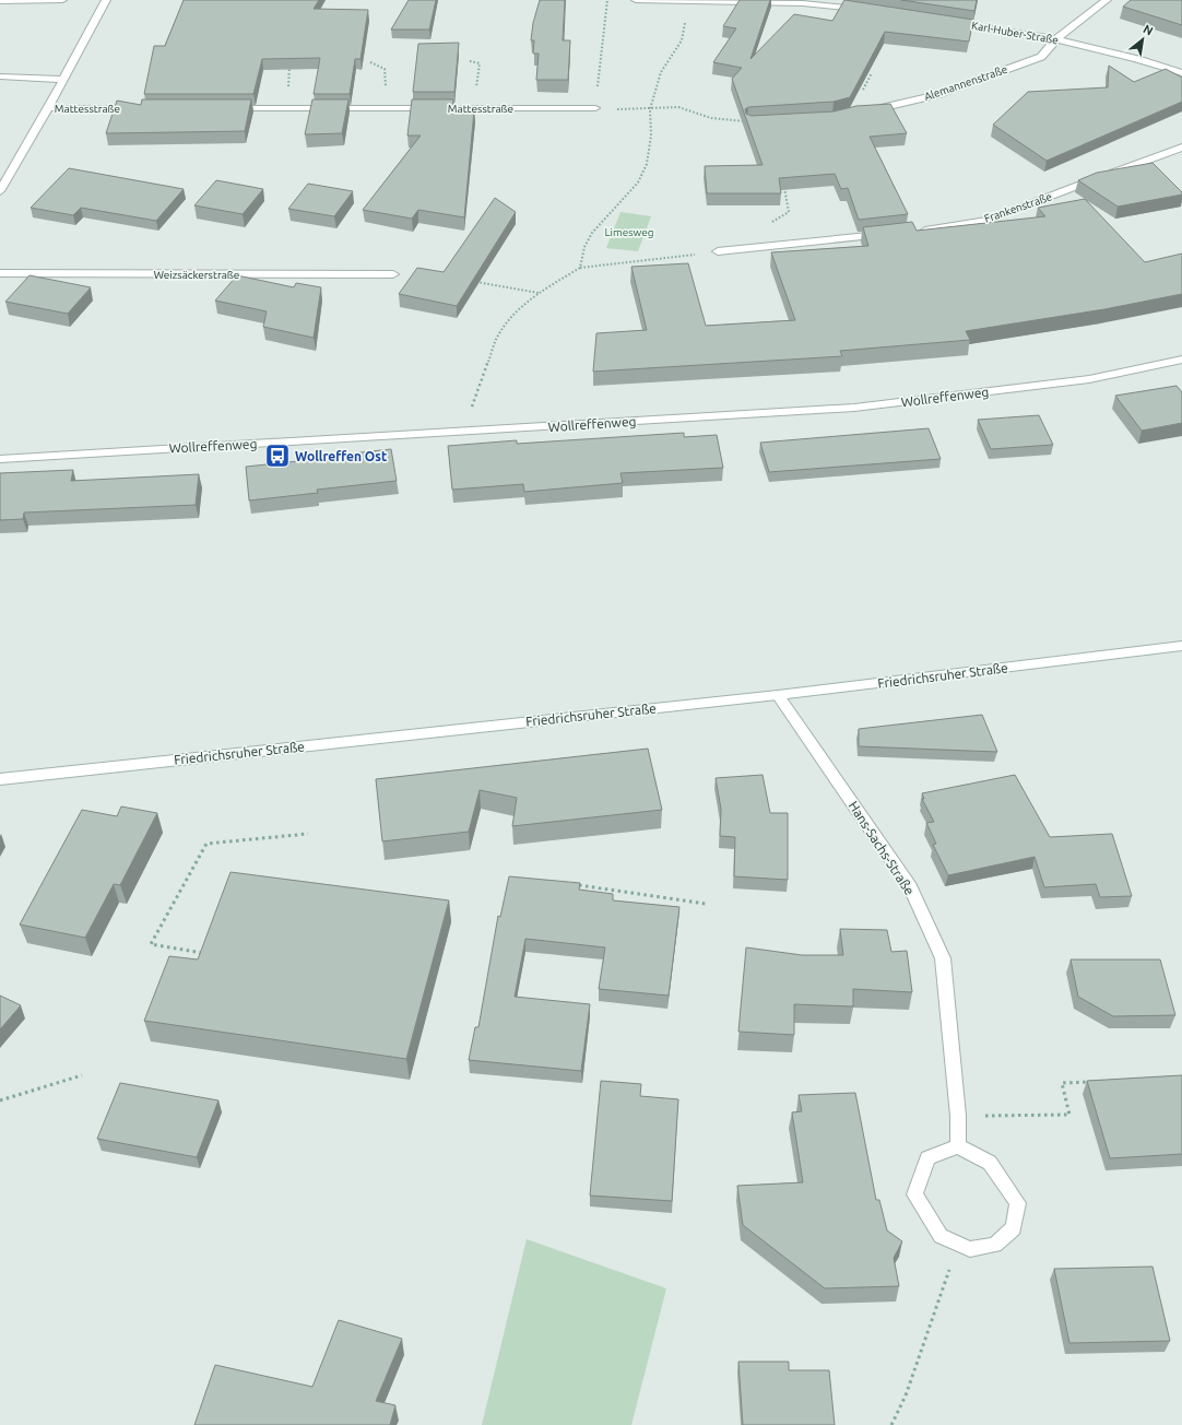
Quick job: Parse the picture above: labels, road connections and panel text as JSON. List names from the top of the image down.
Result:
{
  "streets": {
    "street": [
      "Karl-Huber-Straße",
      "Alemannenstraße",
      "Mattesstraße",
      "Frankenstraße",
      "Weizsäckerstraße",
      "Wollreffenweg",
      "Friedrichsruher Straße",
      "Hans-Sachs-Straße"
    ]
  },
  "crossings": [
    ["Karl-Huber-Straße", "Alemannenstraße"],
    ["Friedrichsruher Straße", "Hans-Sachs-Straße"]
  ],
  "parks": ["Limesweg"],
  "places": {
    "bus stop": ["Wollreffen Ost"]
  },
  "north": "top right"
}
